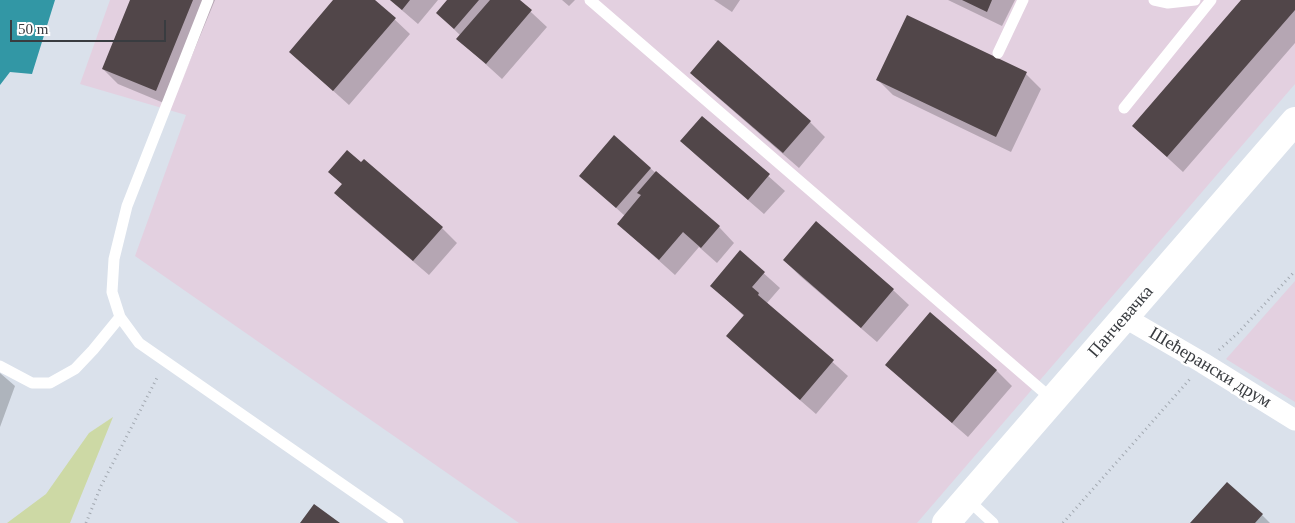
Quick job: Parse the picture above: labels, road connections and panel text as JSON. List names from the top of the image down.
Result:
{
  "streets": {
    "street": ["Панчевачка", "Шећерански друм"]
  },
  "crossings": [
    ["Панчевачка", "Шећерански друм"]
  ],
  "scale_bar": "50 m"
}
